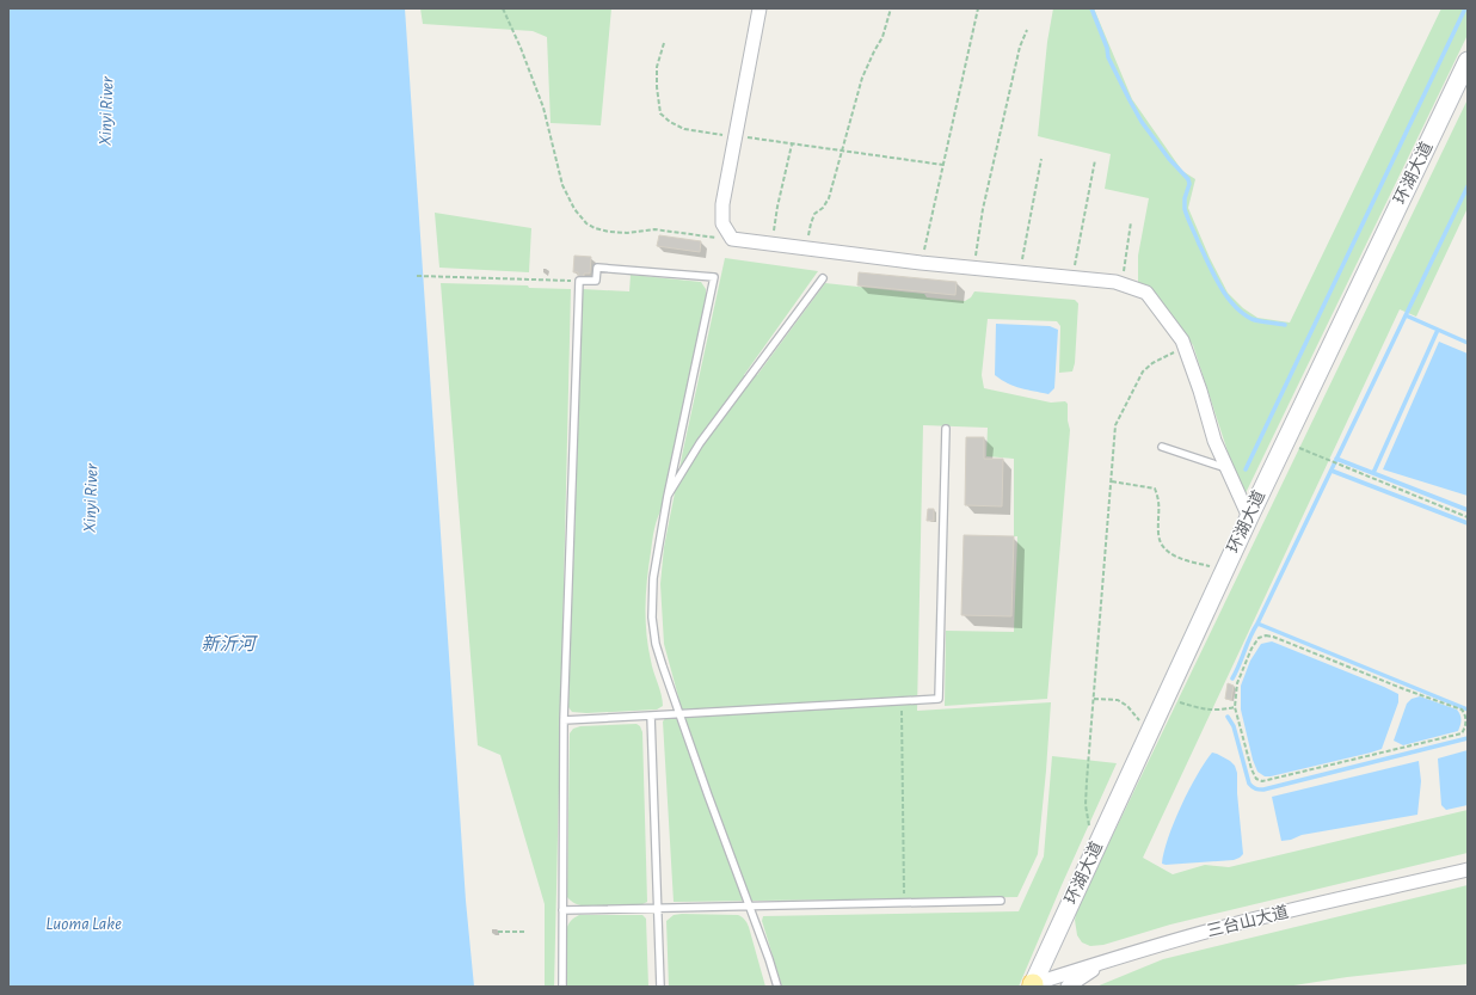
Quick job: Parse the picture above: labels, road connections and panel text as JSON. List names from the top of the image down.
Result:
{
  "streets": {
    "main road": ["环湖大道"],
    "street": ["三台山大道"]
  },
  "crossings": [
    ["环湖大道", "三台山大道"]
  ],
  "water": ["Xinyi River", "新沂河", "Luoma Lake"]
}
